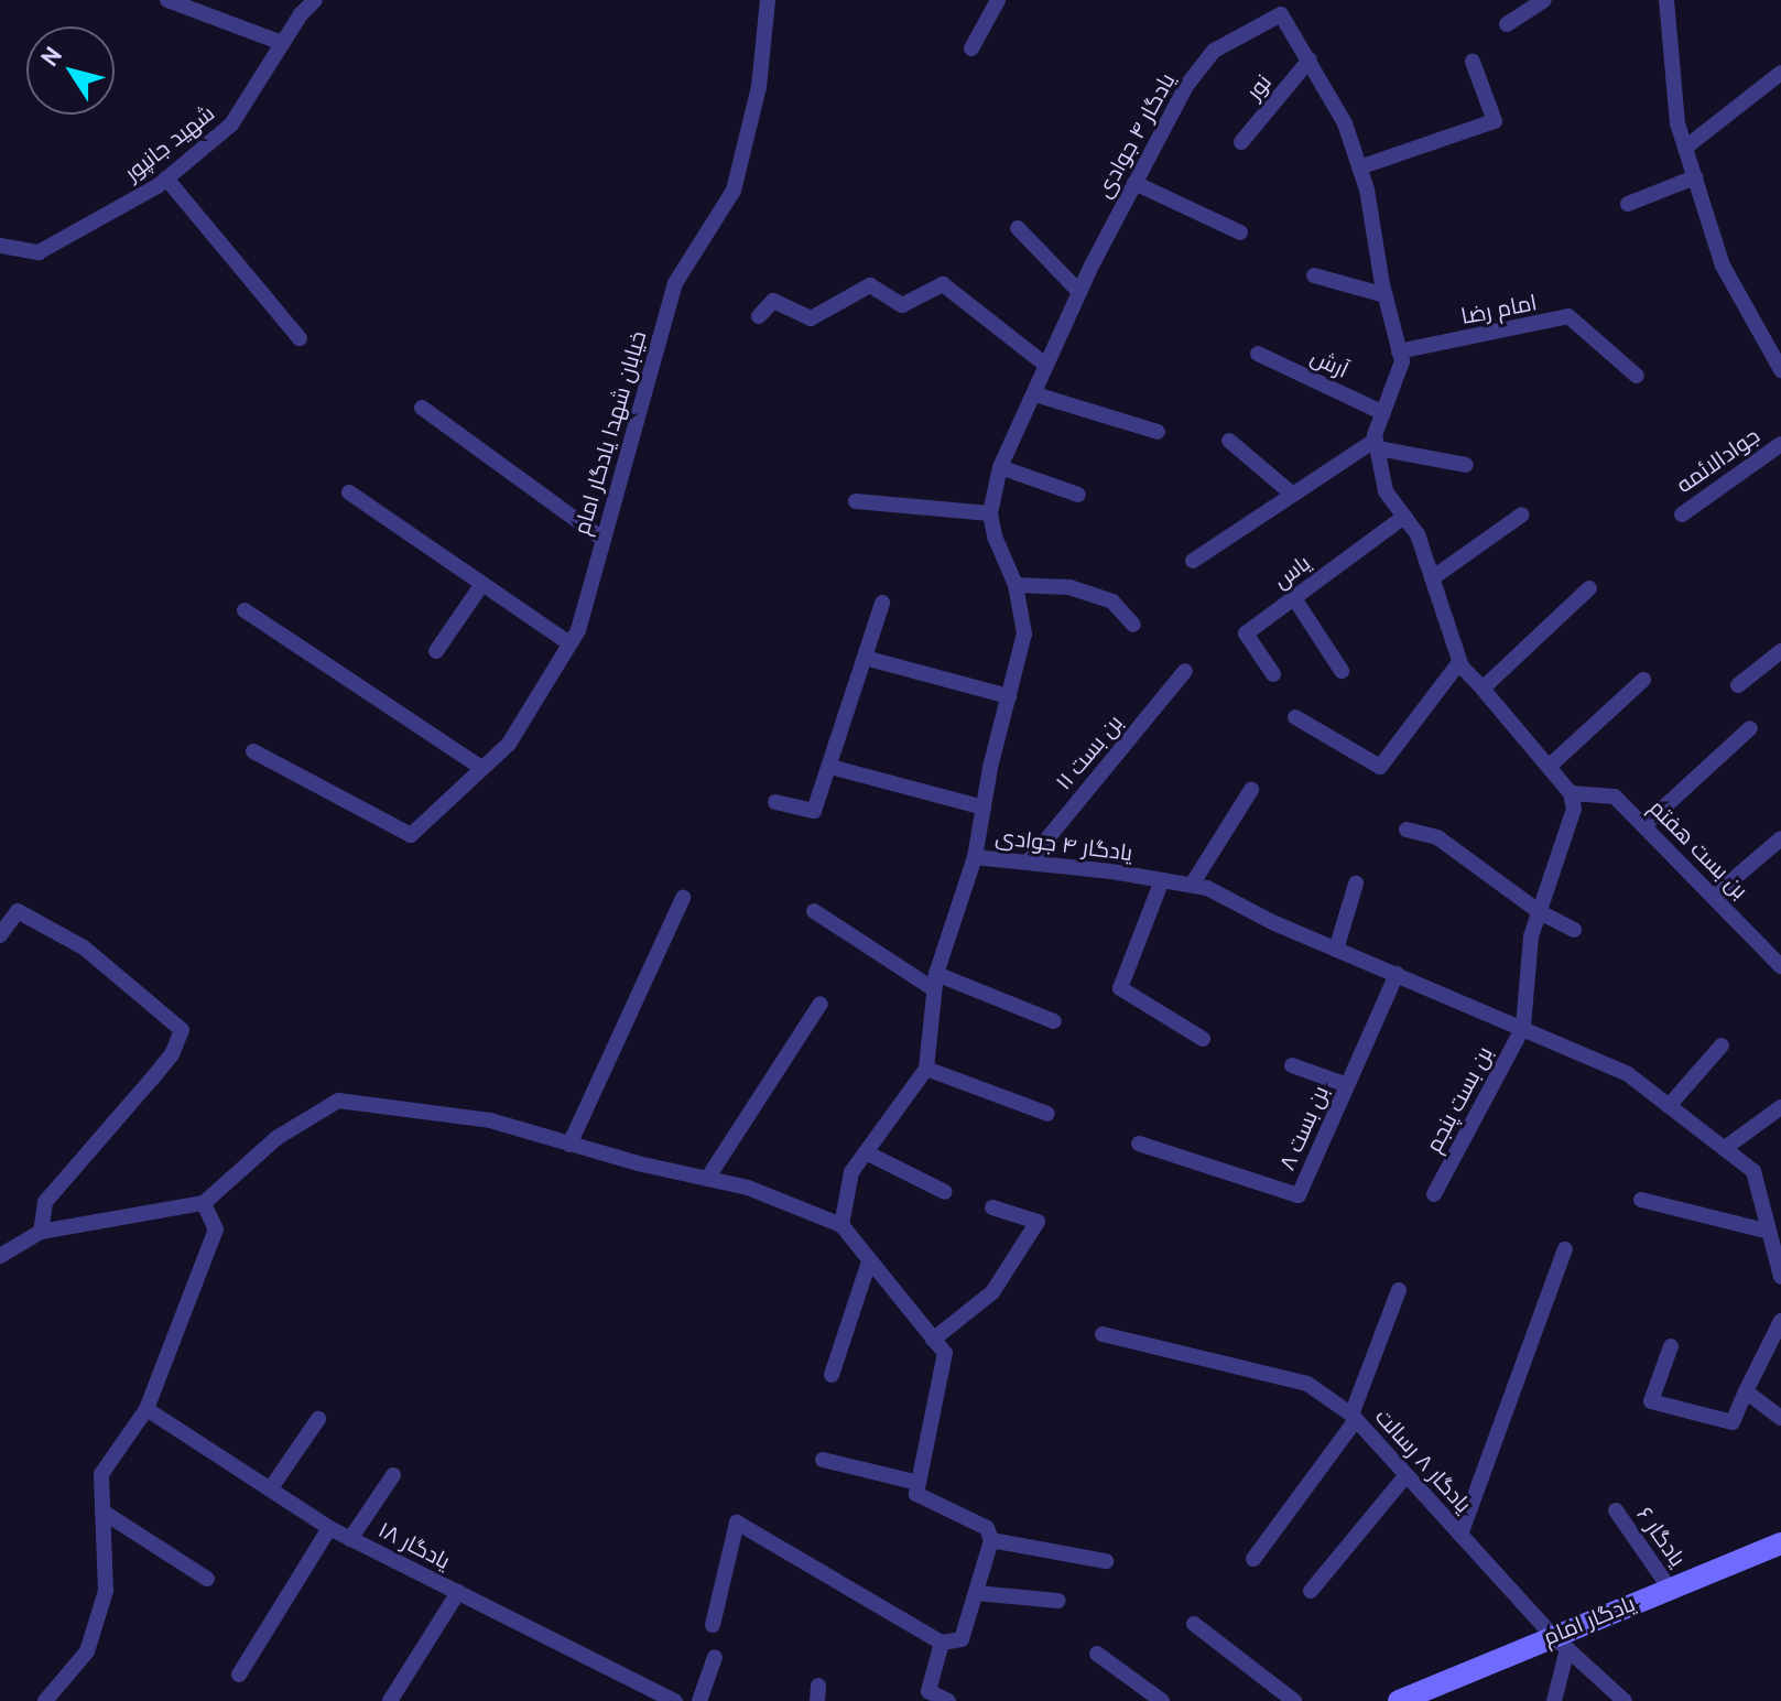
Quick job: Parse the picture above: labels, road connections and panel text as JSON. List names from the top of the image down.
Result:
{
  "streets": {
    "main road": ["یادگار امام"],
    "street": [
      "نور",
      "یادگار ۴ جوادی",
      "شهید جانپور",
      "امام رضا",
      "آرش",
      "خیابان شهدا یادگار امام",
      "جوادالائمه",
      "یاس",
      "بن بست ۱۱",
      "بن بست هفتم",
      "بن بست پنجم",
      "بن بست ۸",
      "یادگار ۸ رسالت",
      "یادگار ۶",
      "یادگار ۱۸"
    ]
  },
  "crossings": [
    ["یادگار ۴ جوادی", "بن بست ۱۱"],
    ["یادگار ۴ جوادی", "بن بست پنجم"],
    ["یادگار ۴ جوادی", "بن بست ۸"],
    ["یادگار ۸ رسالت", "یادگار امام"],
    ["یادگار ۶", "یادگار امام"]
  ],
  "north": "top left"
}
